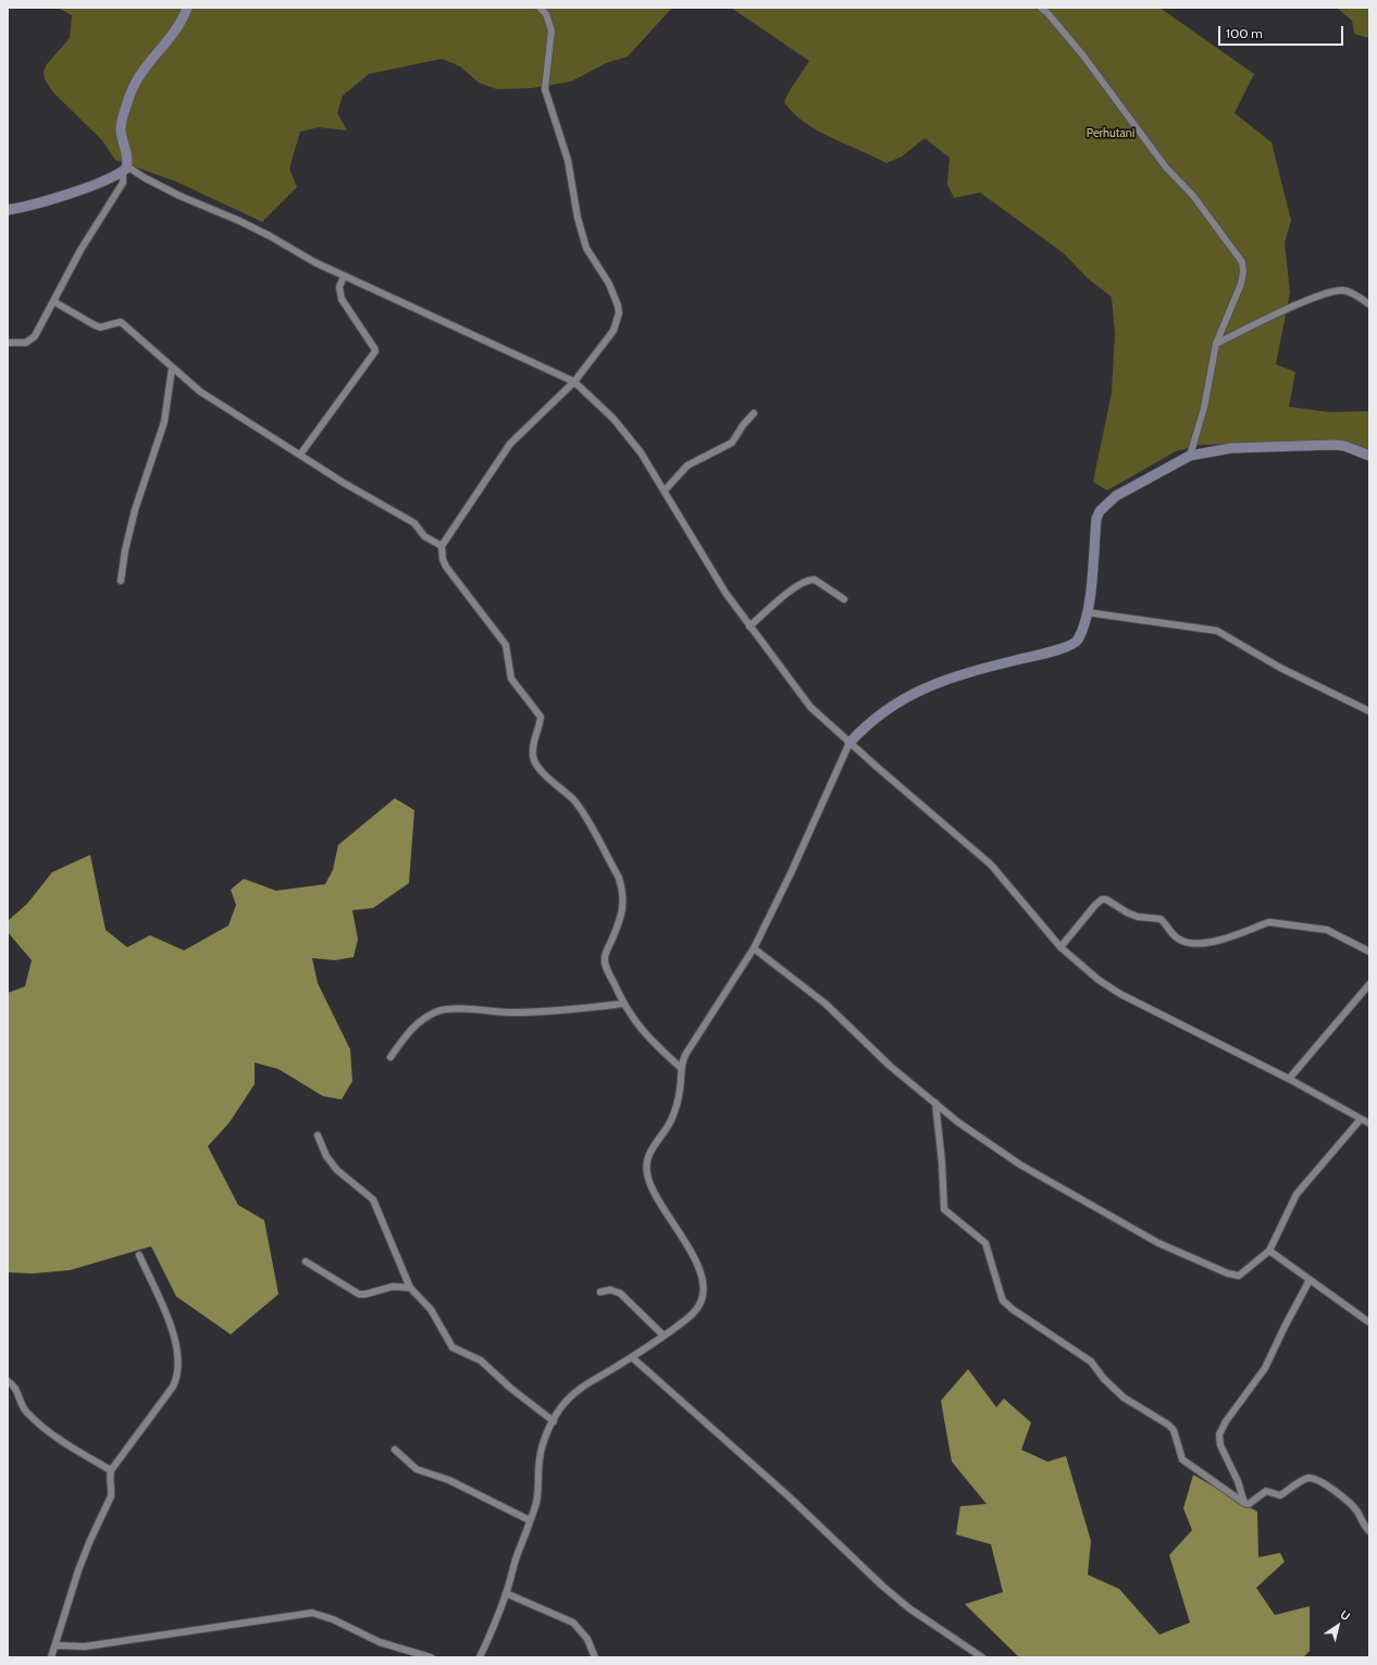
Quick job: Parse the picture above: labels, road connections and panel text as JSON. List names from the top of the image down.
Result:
{
  "parks": ["Perhutani"],
  "scale_bar": "100 m",
  "north": "top right"
}
